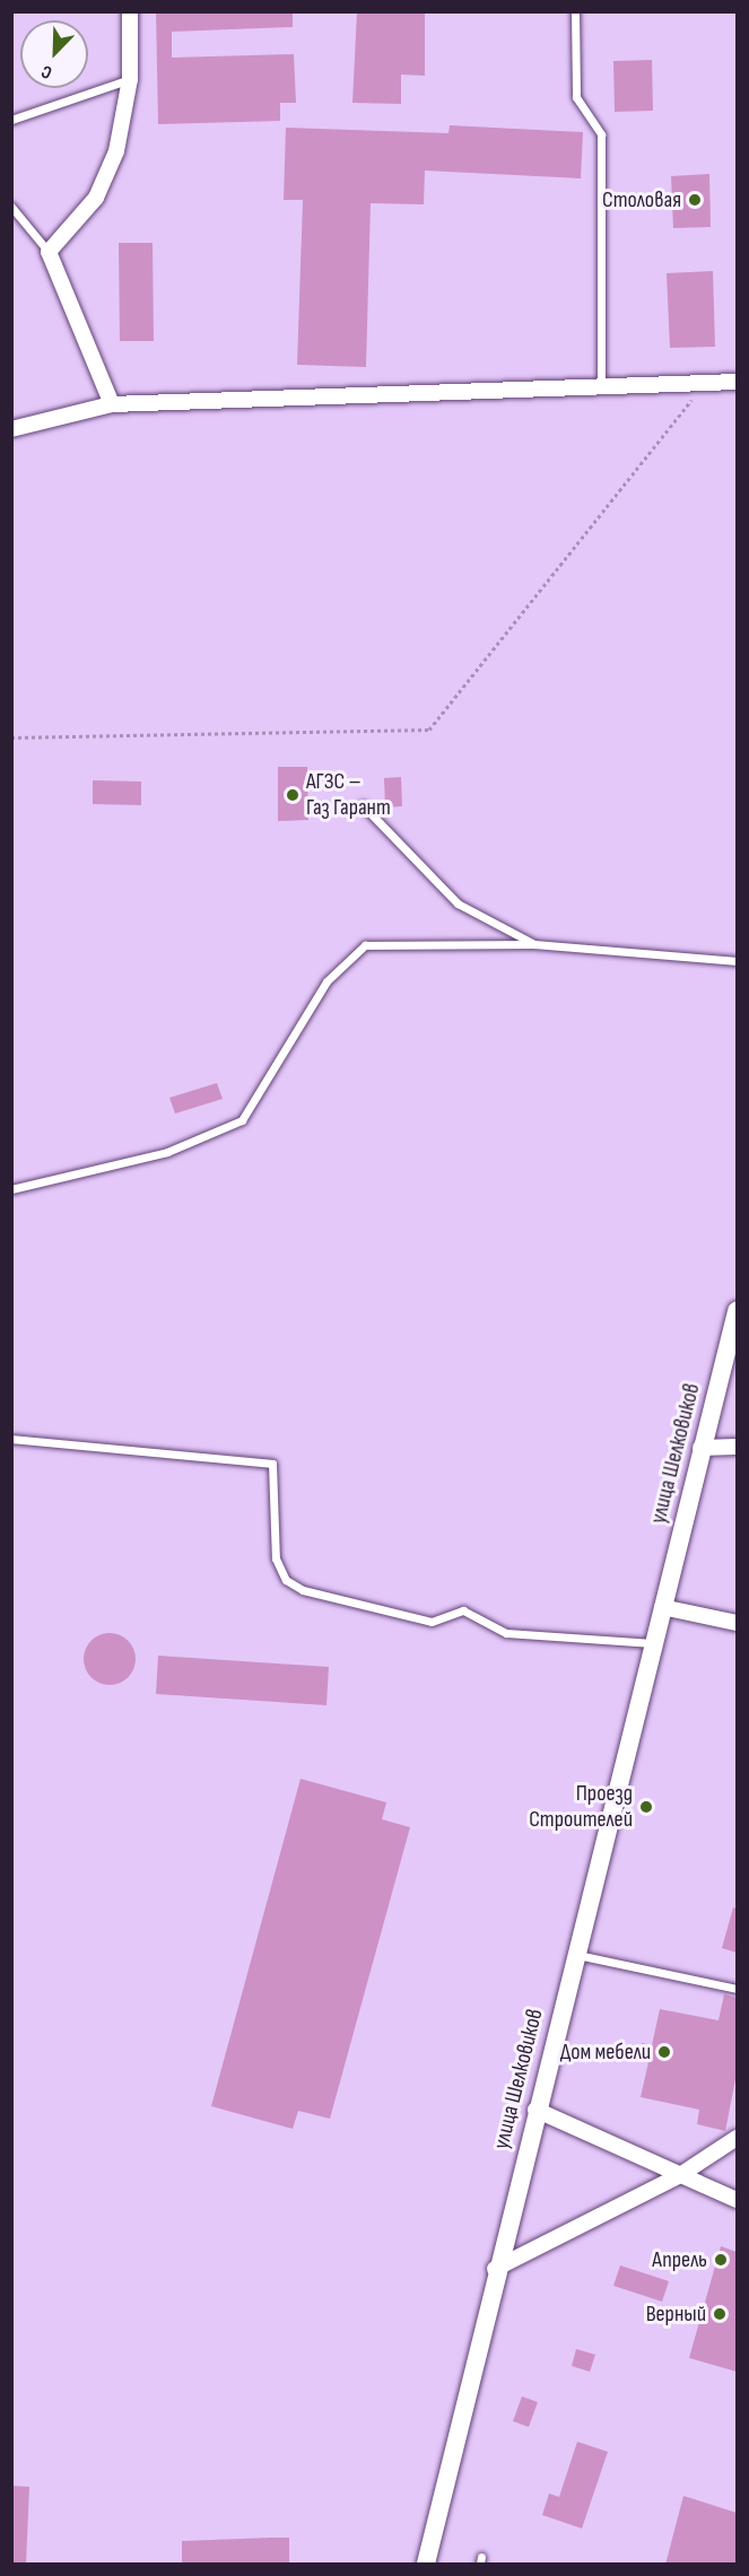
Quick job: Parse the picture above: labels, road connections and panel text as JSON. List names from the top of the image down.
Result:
{
  "streets": {
    "street": ["улица Шелковиков"]
  },
  "places": [
    "Столовая",
    "АГЗС – Газ Гарант",
    "Проезд Строителей",
    "Дом мебели",
    "Апрель",
    "Верный"
  ],
  "north": "bottom left"
}
